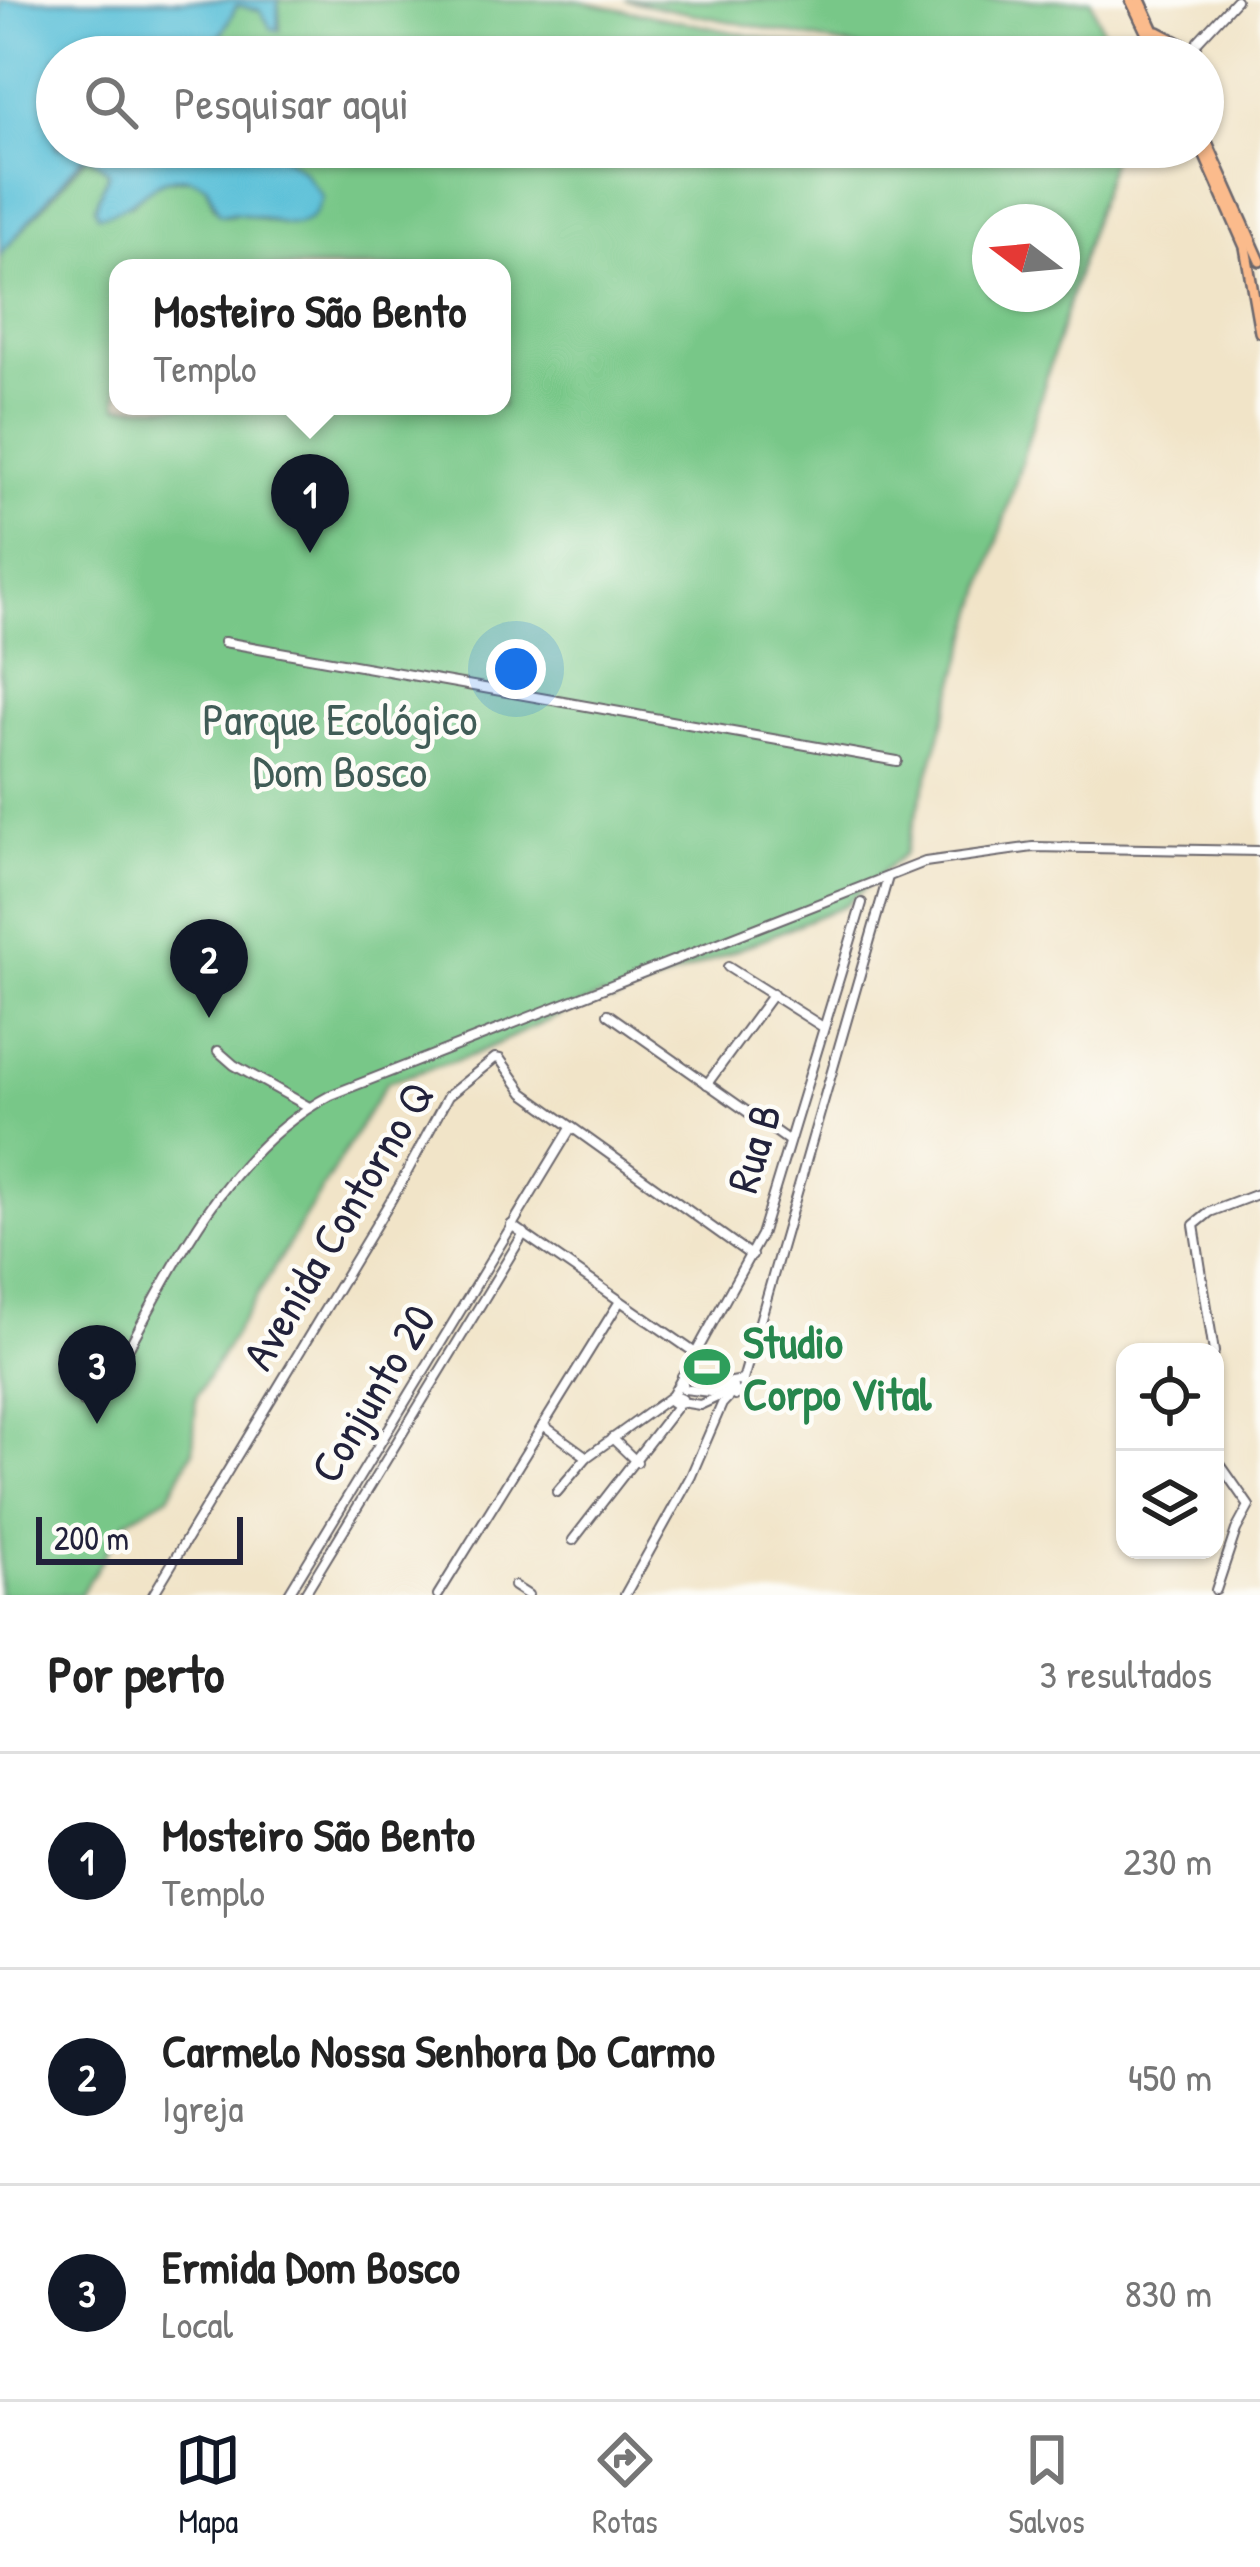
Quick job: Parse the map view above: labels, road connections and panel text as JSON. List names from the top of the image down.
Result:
{
  "streets": {
    "street": ["Rua B", "Avenida Contorno Q", "Conjunto 20"]
  },
  "crossings": [
    ["Rua B", "Avenida Contorno Q"],
    ["Avenida Contorno Q", "Conjunto 20"]
  ],
  "parks": ["Parque Ecológico Dom Bosco"],
  "places": {
    "sports": ["Studio Corpo Vital"]
  },
  "scale_bar": "200 m",
  "north": "left",
  "page": {
    "search": "Pesquisar aqui",
    "popup": ["Mosteiro São Bento", "Templo"],
    "pins": ["1", "2", "3"],
    "scale": "200 m",
    "heading": ["Por perto", "3 resultados"],
    "list": [
      {
        "mark": "1",
        "name": "Mosteiro São Bento",
        "note": "Templo",
        "value": "230 m"
      },
      {
        "mark": "2",
        "name": "Carmelo Nossa Senhora Do Carmo",
        "note": "Igreja",
        "value": "450 m"
      },
      {
        "mark": "3",
        "name": "Ermida Dom Bosco",
        "note": "Local",
        "value": "830 m"
      }
    ],
    "nav": ["Mapa", "Rotas", "Salvos"]
  }
}
